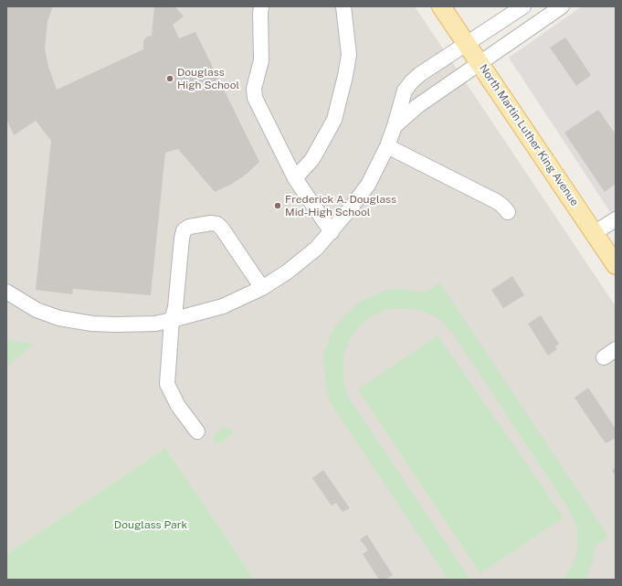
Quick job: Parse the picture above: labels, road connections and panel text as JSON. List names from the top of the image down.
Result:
{
  "streets": {
    "main road": ["North Martin Luther King Avenue"]
  },
  "parks": ["Douglass Park"],
  "places": ["Douglass High School", "Frederick A. Douglass Mid-High School"]
}
